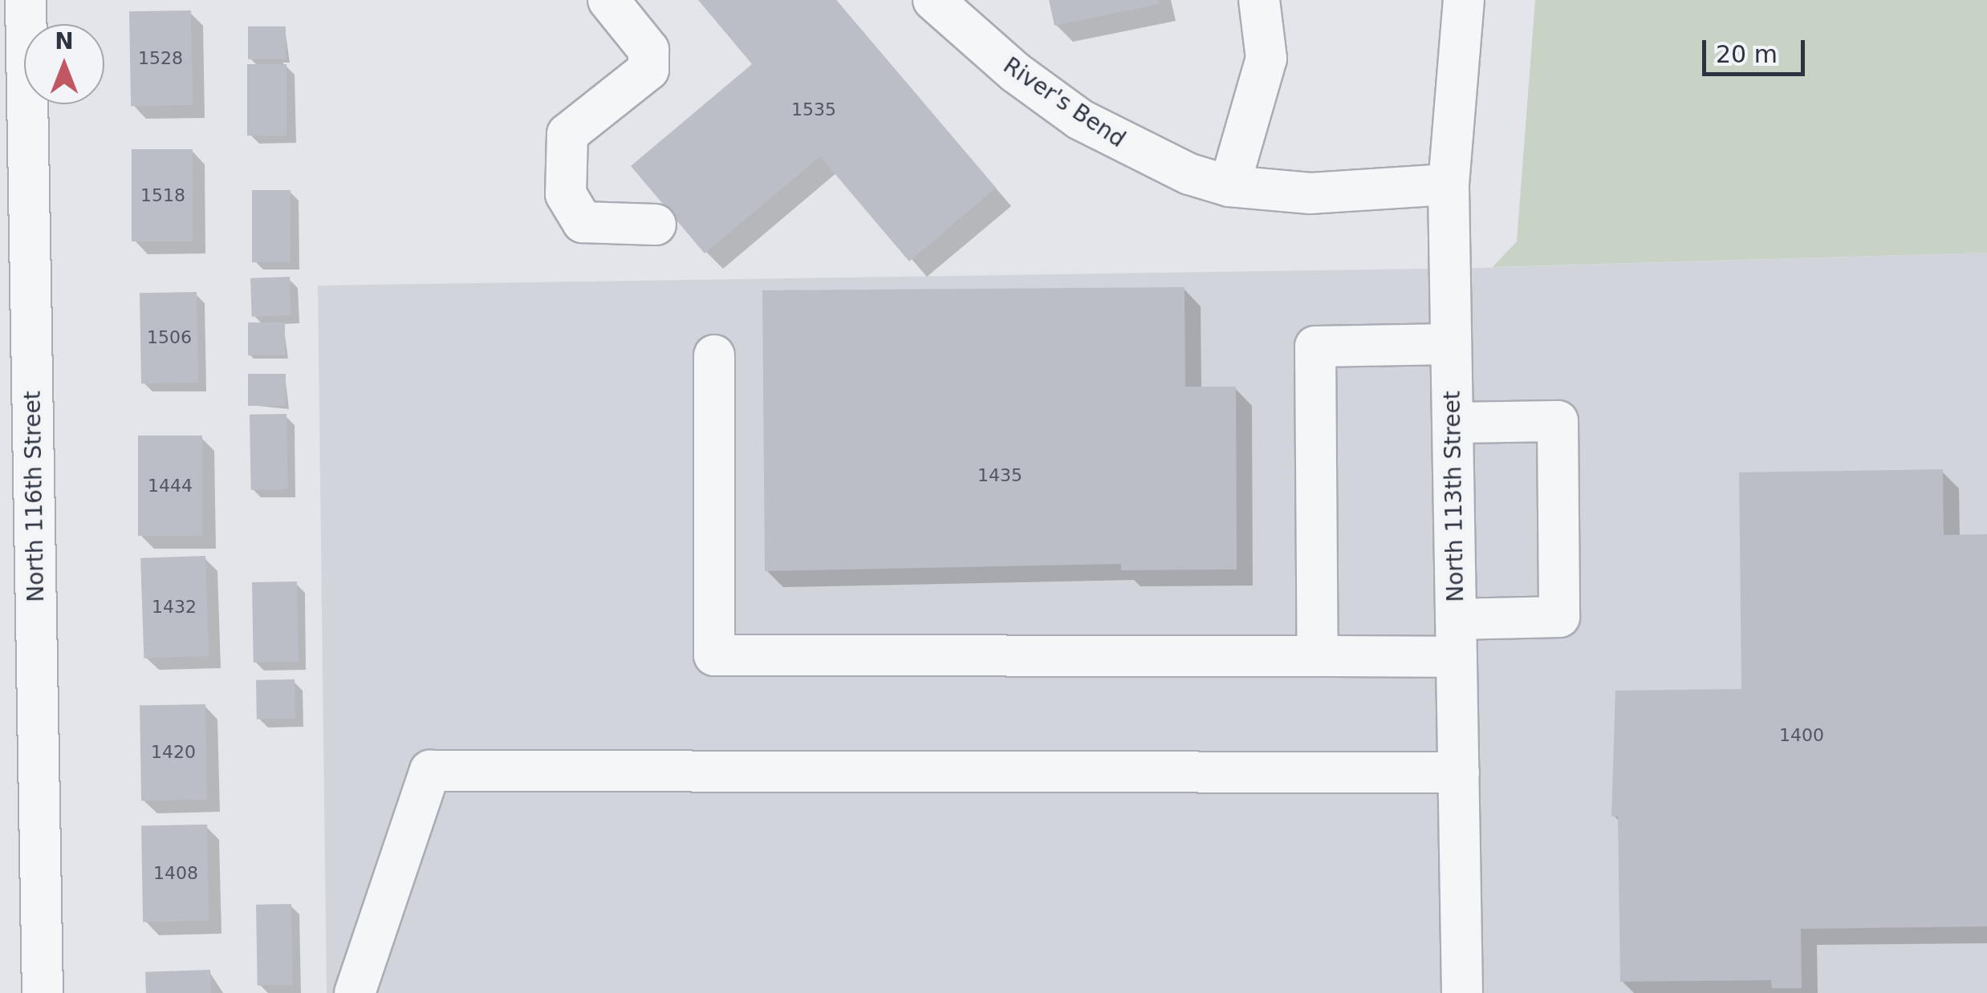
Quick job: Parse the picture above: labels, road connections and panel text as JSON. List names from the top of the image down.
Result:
{
  "streets": {
    "street": ["River's Bend", "North 116th Street", "North 113th Street"]
  },
  "crossings": [
    ["River's Bend", "North 113th Street"]
  ],
  "house_numbers": [
    "1528",
    "1535",
    "1518",
    "1506",
    "1435",
    "1444",
    "1432",
    "1400",
    "1420",
    "1408"
  ],
  "scale_bar": "20 m",
  "north": "top"
}
